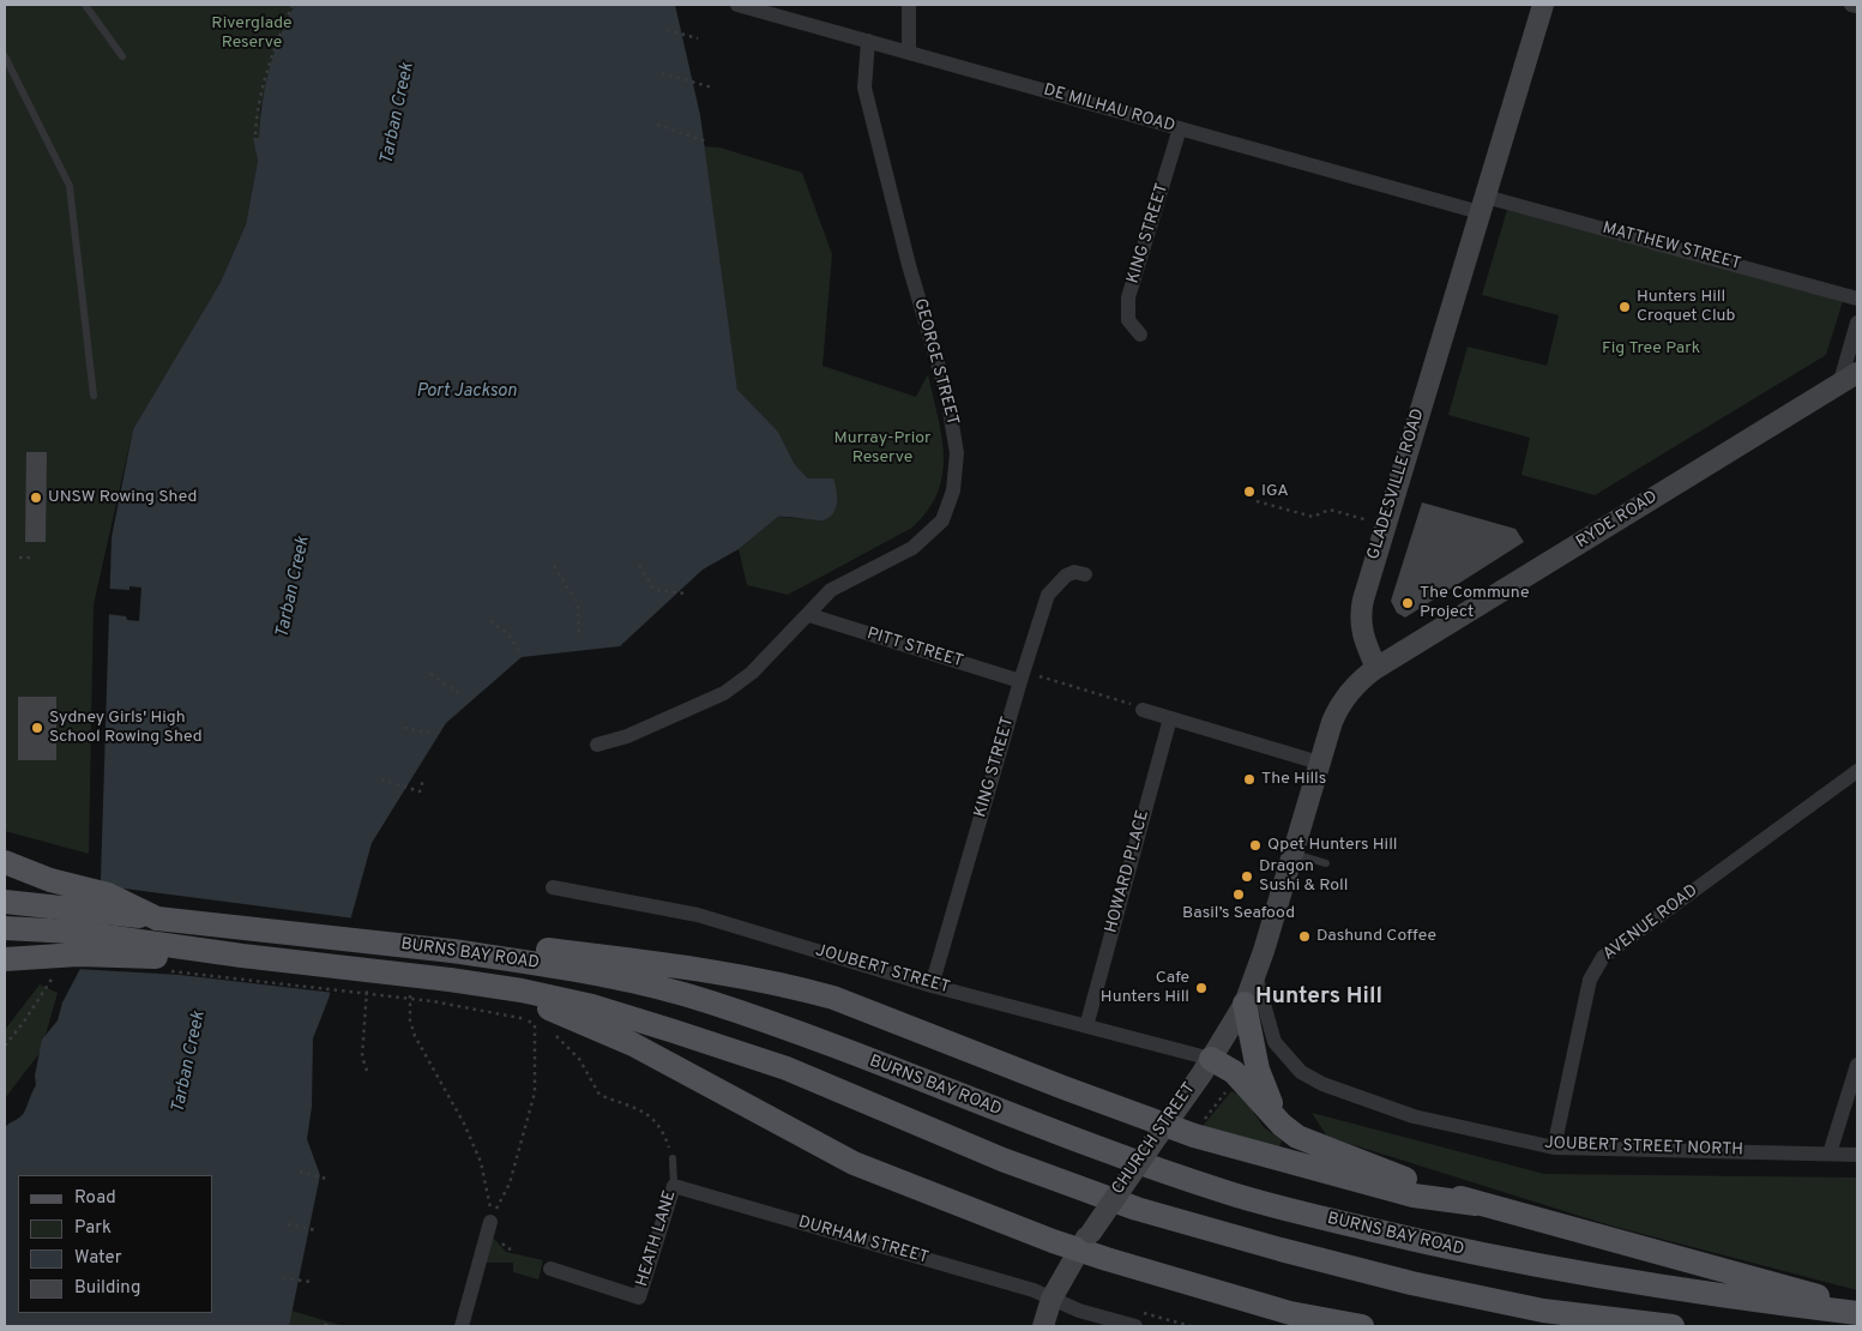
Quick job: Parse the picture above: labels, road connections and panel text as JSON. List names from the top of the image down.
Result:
{
  "streets": {
    "main road": [
      "GLADESVILLE ROAD",
      "RYDE ROAD",
      "BURNS BAY ROAD",
      "CHURCH STREET"
    ],
    "street": [
      "DE MILHAU ROAD",
      "KING STREET",
      "MATTHEW STREET",
      "GEORGE STREET",
      "PITT STREET",
      "HOWARD PLACE",
      "AVENUE ROAD",
      "JOUBERT STREET",
      "JOUBERT STREET NORTH",
      "HEATH LANE",
      "DURHAM STREET"
    ]
  },
  "crossings": [
    ["DE MILHAU ROAD", "KING STREET"],
    ["DE MILHAU ROAD", "MATTHEW STREET"],
    ["DE MILHAU ROAD", "GEORGE STREET"],
    ["DE MILHAU ROAD", "GLADESVILLE ROAD"],
    ["KING STREET", "PITT STREET"],
    ["KING STREET", "JOUBERT STREET"],
    ["MATTHEW STREET", "GLADESVILLE ROAD"],
    ["GEORGE STREET", "PITT STREET"],
    ["GLADESVILLE ROAD", "RYDE ROAD"],
    ["HOWARD PLACE", "JOUBERT STREET"],
    ["AVENUE ROAD", "JOUBERT STREET NORTH"],
    ["JOUBERT STREET", "CHURCH STREET"],
    ["CHURCH STREET", "JOUBERT STREET NORTH"],
    ["CHURCH STREET", "DURHAM STREET"],
    ["HEATH LANE", "DURHAM STREET"]
  ],
  "districts": ["Hunters Hill"],
  "water": ["Tarban Creek", "Port Jackson"],
  "parks": ["Riverglade Reserve", "Fig Tree Park", "Murray-Prior Reserve"],
  "places": [
    "Hunters Hill Croquet Club",
    "IGA",
    "UNSW Rowing Shed",
    "The Commune Project",
    "Sydney Girls' High School Rowing Shed",
    "The Hills",
    "Qpet Hunters Hill",
    "Dragon Sushi & Roll",
    "Basil’s Seafood",
    "Dashund Coffee",
    "Cafe Hunters Hill"
  ],
  "legend": [
    "Road",
    "Park",
    "Water",
    "Building"
  ]
}
